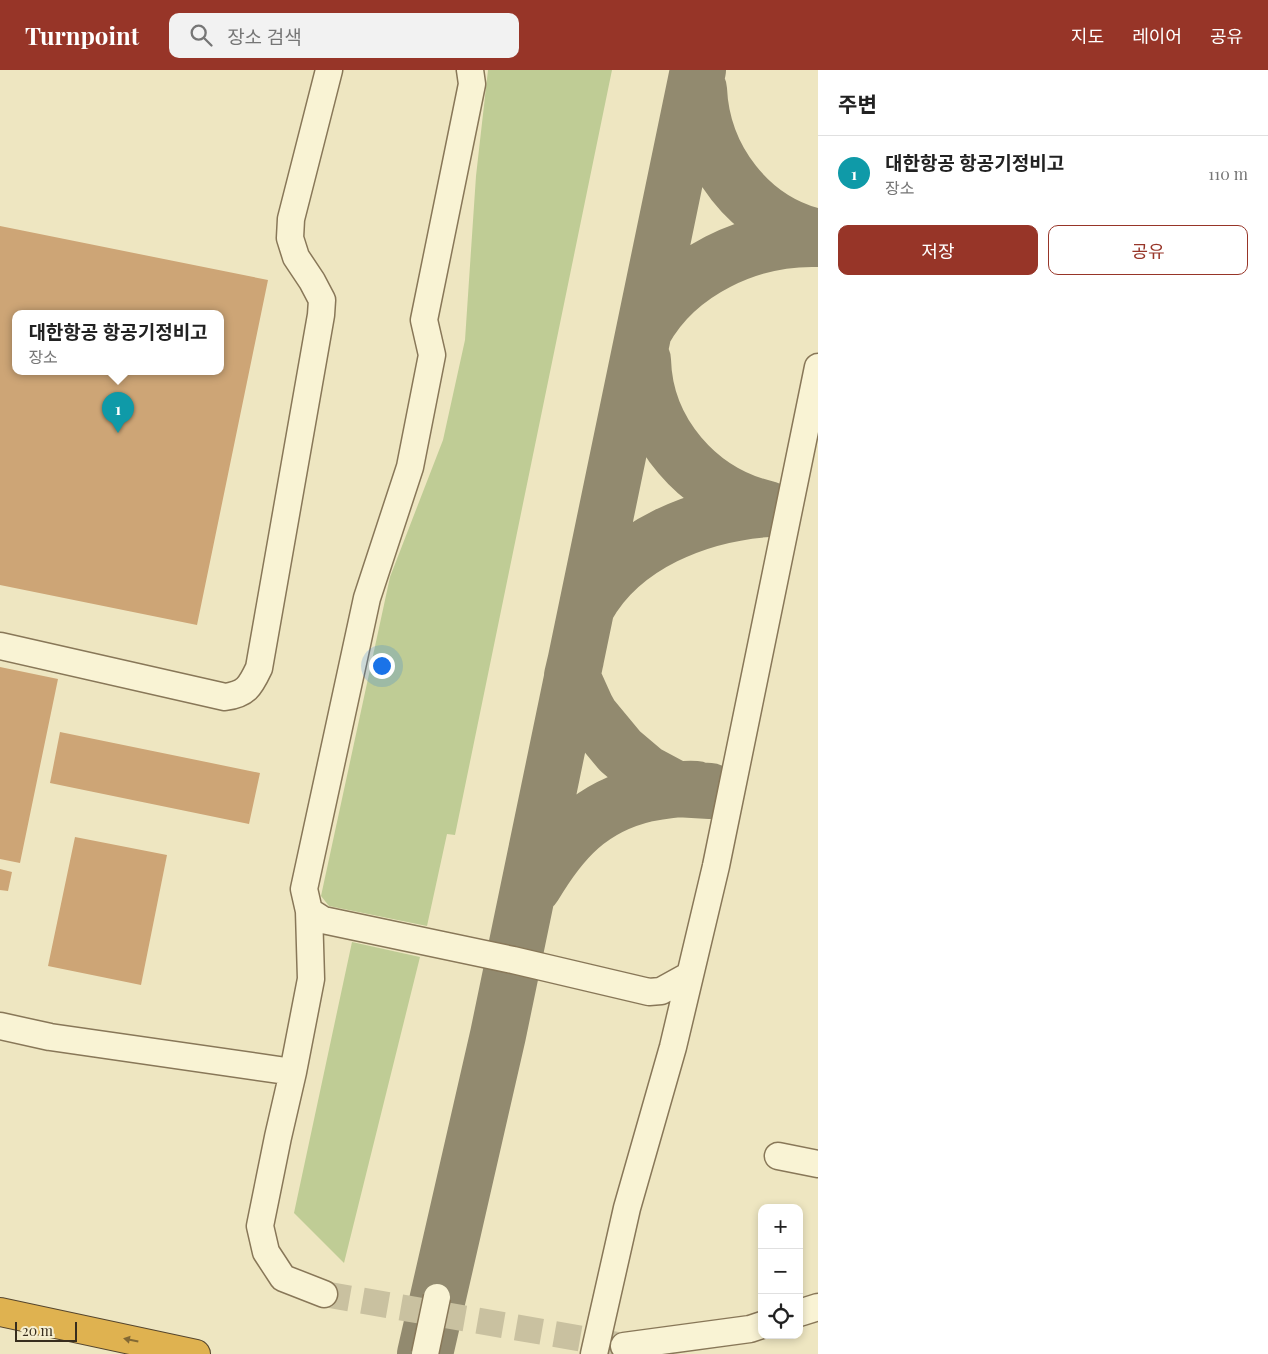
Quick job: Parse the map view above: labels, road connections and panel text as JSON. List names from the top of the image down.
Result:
{
  "scale_bar": "20 m",
  "page": {
    "header": "Turnpoint",
    "search": "장소 검색",
    "nav": ["지도", "레이어", "공유"],
    "heading": "주변",
    "list": [
      {
        "mark": "1",
        "name": "대한항공 항공기정비고",
        "note": "장소",
        "value": "110 m"
      }
    ],
    "buttons": ["저장", "공유"],
    "popup": ["대한항공 항공기정비고", "장소"],
    "pins": "1",
    "map_buttons": ["+", "−"],
    "scale": "20 m"
  }
}
